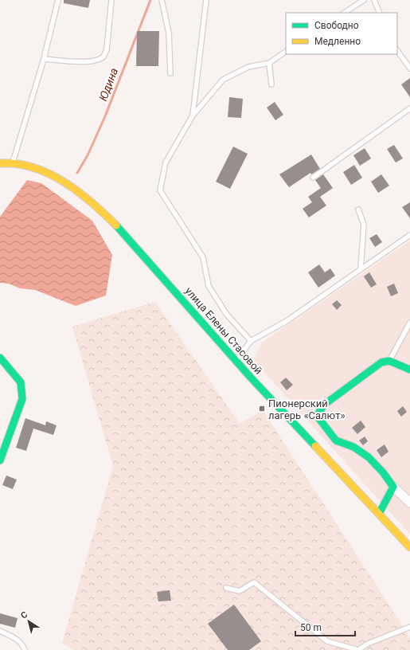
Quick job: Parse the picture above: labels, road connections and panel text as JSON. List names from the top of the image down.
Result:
{
  "streets": {
    "main road": ["улица Елены Стасовой"]
  },
  "water": ["Юдина"],
  "places": {
    "transit": ["Пионерский лагерь «Салют»"]
  },
  "legend": ["Свободно", "Медленно"],
  "scale_bar": "50 m",
  "north": "top left"
}
